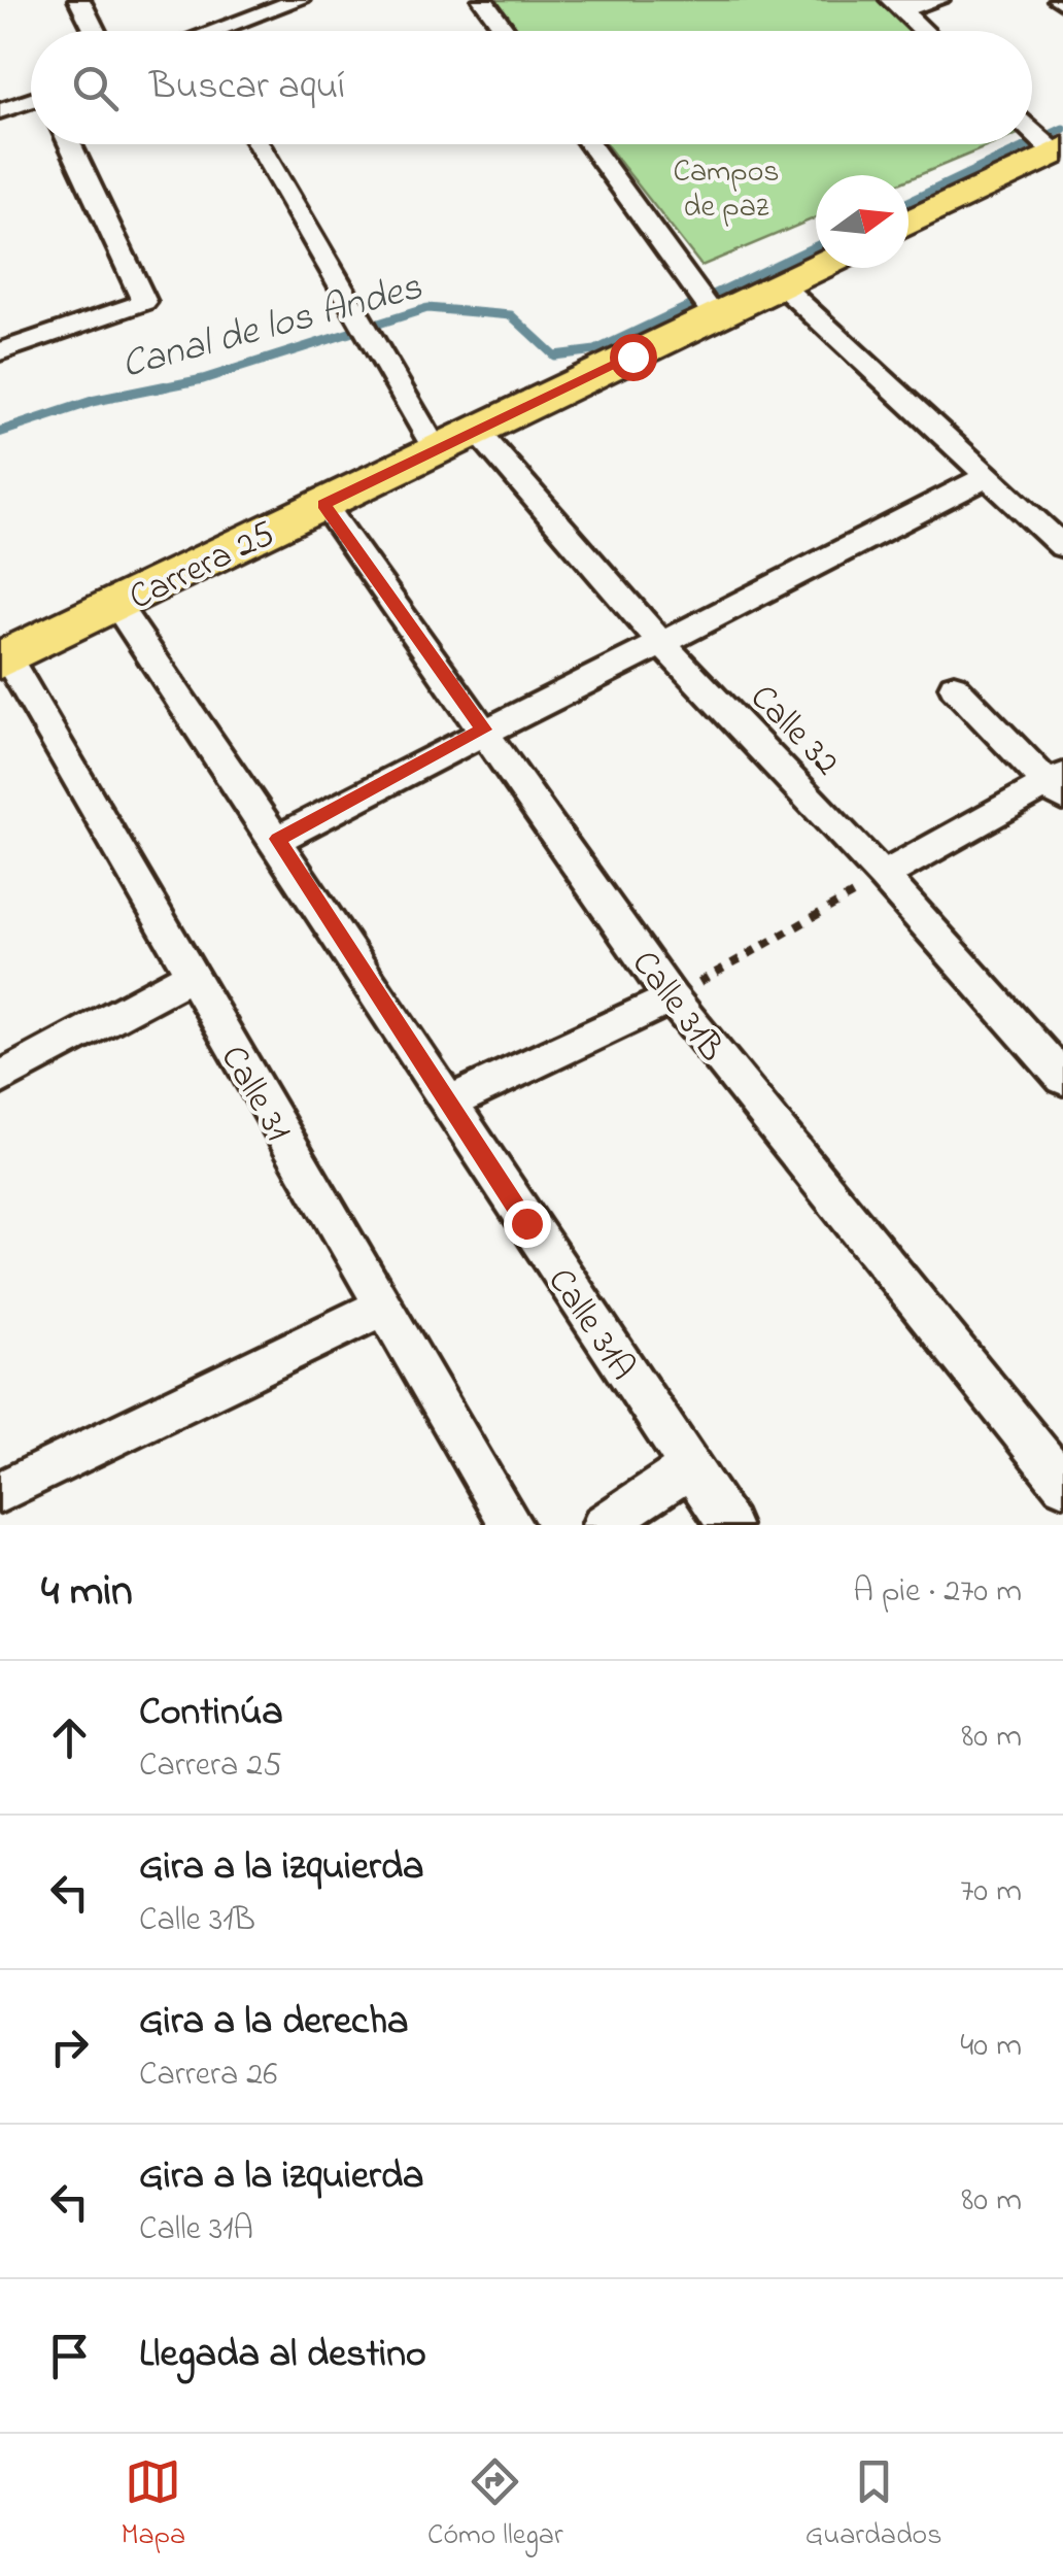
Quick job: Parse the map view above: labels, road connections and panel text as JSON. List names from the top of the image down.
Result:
{
  "streets": {
    "main road": ["Carrera 25"],
    "street": [
      "Calle 32",
      "Calle 31B",
      "Calle 31",
      "Calle 31A"
    ]
  },
  "crossings": [
    ["Carrera 25", "Calle 32"],
    ["Carrera 25", "Calle 31B"],
    ["Carrera 25", "Calle 31"],
    ["Carrera 25", "Calle 31A"]
  ],
  "water": ["Canal de los Andes"],
  "parks": ["Campos de paz"],
  "north": "right",
  "page": {
    "search": "Buscar aquí",
    "heading": ["4 min", "A pie · 270 m"],
    "list": [
      ["Continúa", "Carrera 25", "80 m"],
      ["Gira a la izquierda", "Calle 31B", "70 m"],
      ["Gira a la derecha", "Carrera 26", "40 m"],
      ["Gira a la izquierda", "Calle 31A", "80 m"],
      "Llegada al destino"
    ],
    "nav": ["Mapa", "Cómo llegar", "Guardados"]
  }
}
